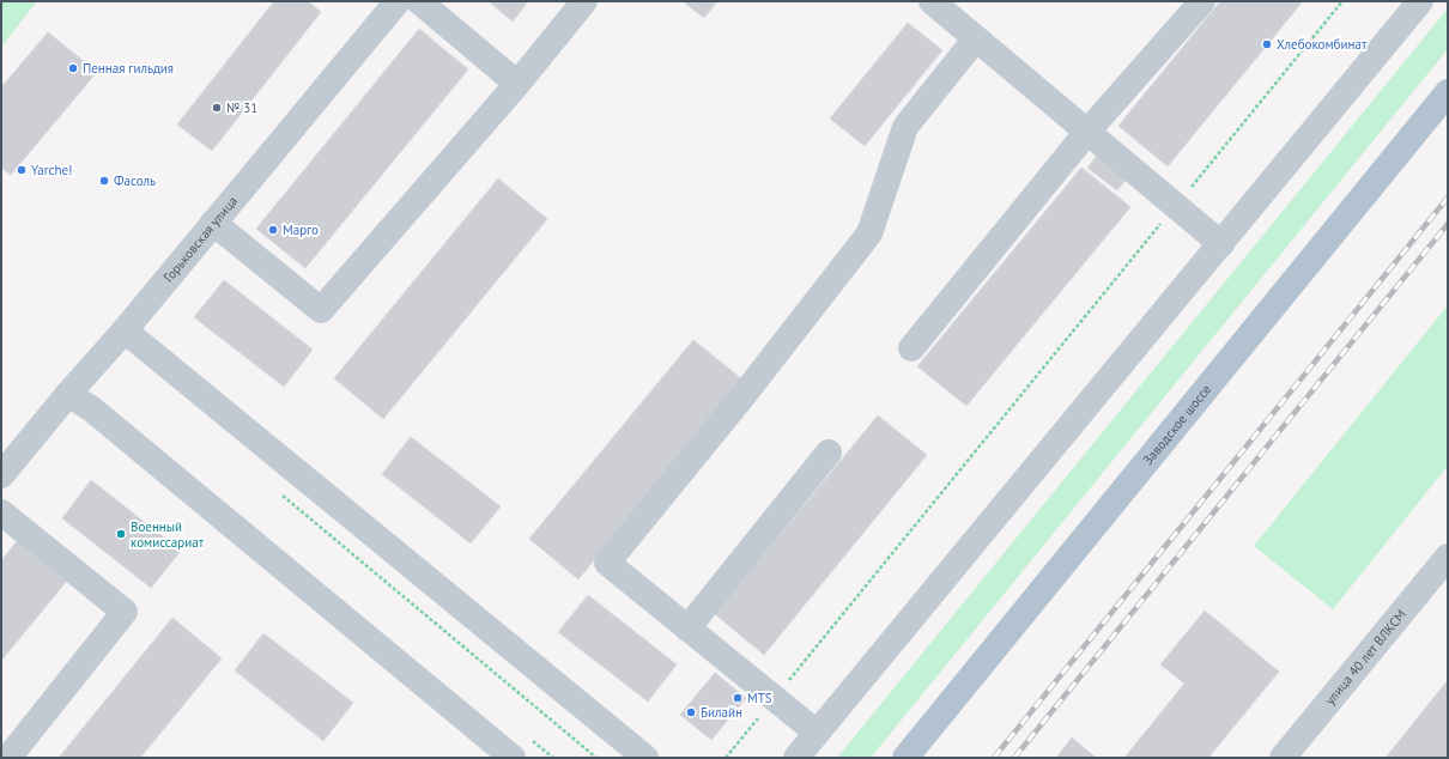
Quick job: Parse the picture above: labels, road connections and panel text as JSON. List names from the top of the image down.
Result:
{
  "streets": {
    "main road": ["Заводское шоссе"],
    "street": ["Горьковская улица", "улица 40 лет ВЛКСМ"]
  },
  "places": [
    "Хлебокомбинат",
    "Пенная гильдия",
    "№ 31",
    "Yarche!",
    "Фасоль",
    "Марго",
    "Военный комиссариат",
    "MTS",
    "Билайн"
  ]
}
